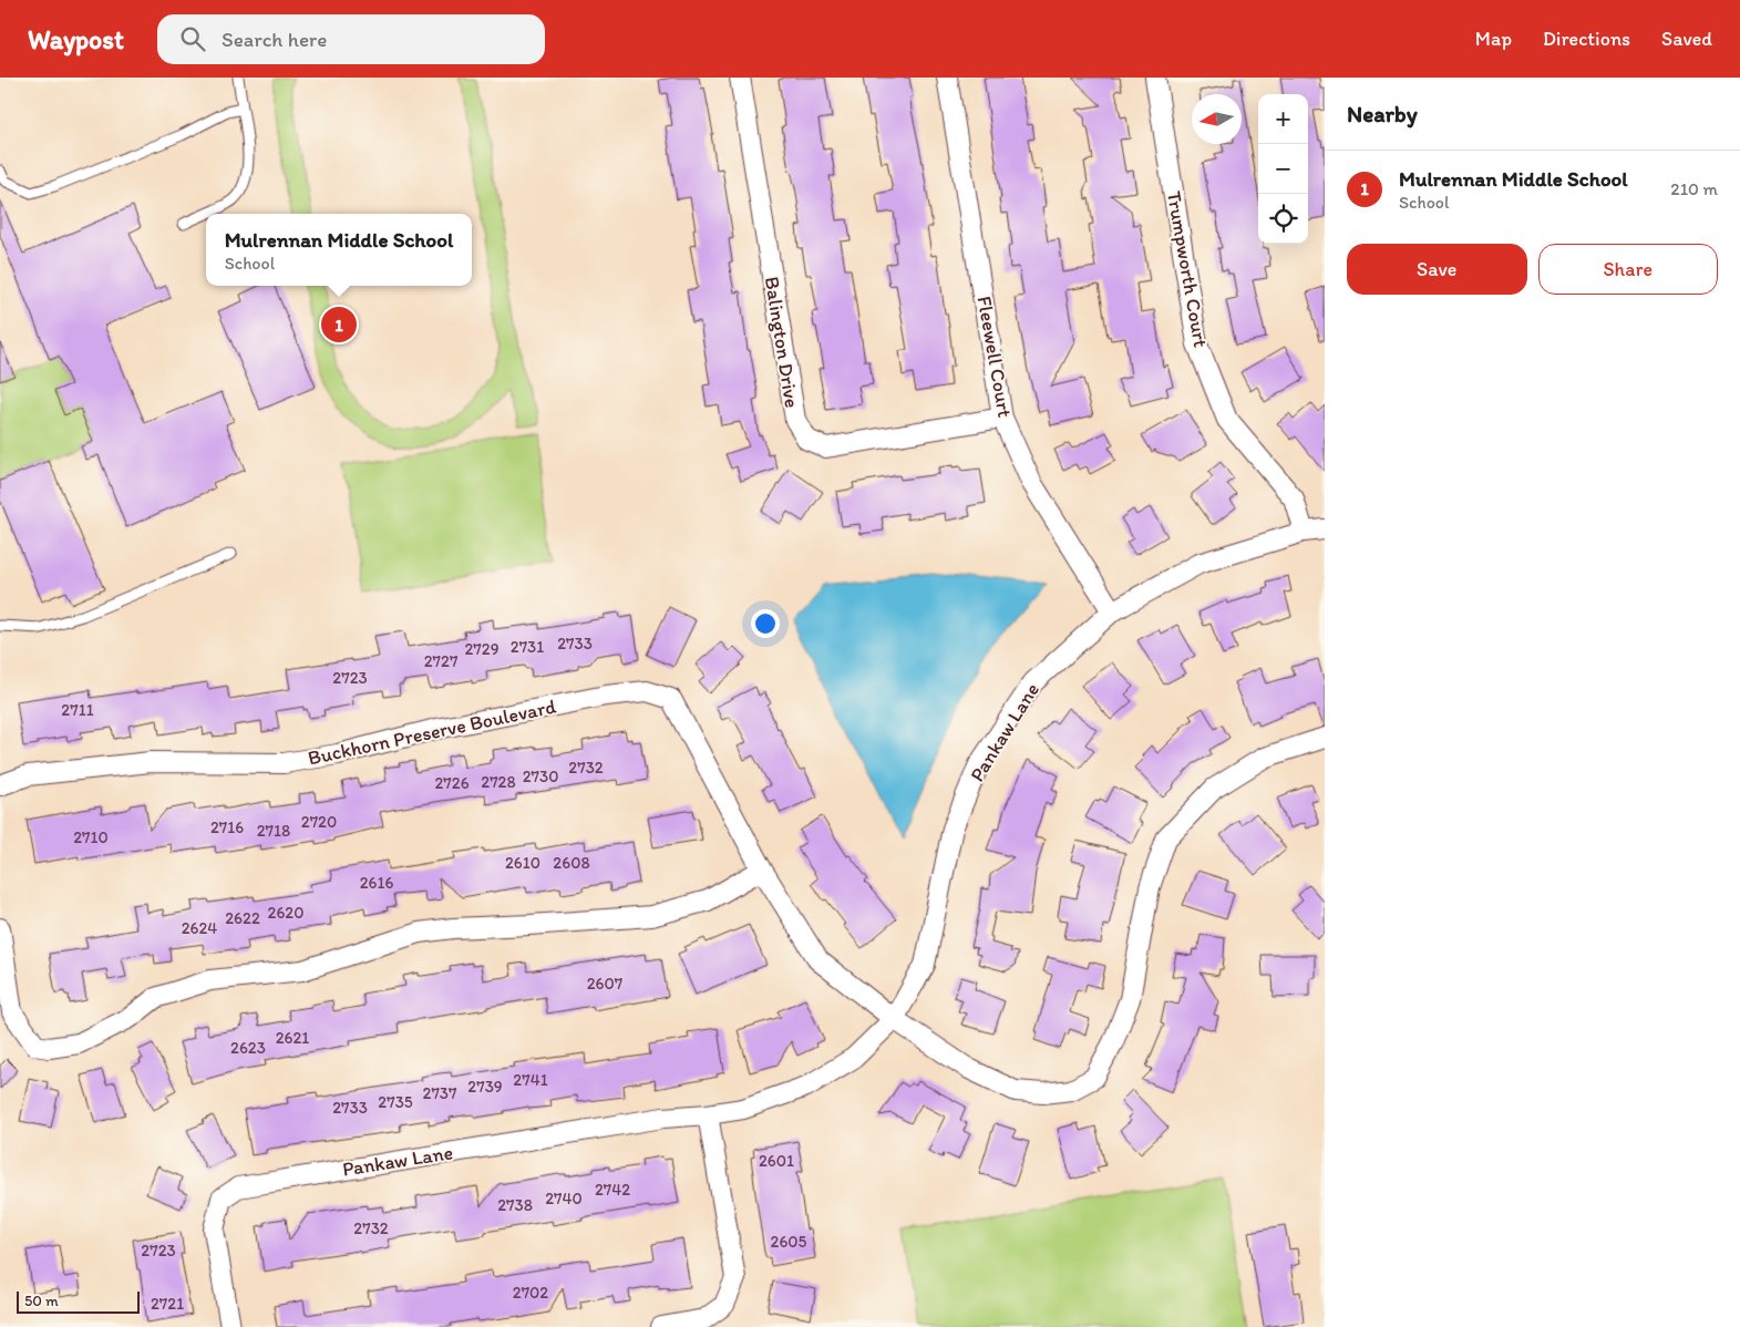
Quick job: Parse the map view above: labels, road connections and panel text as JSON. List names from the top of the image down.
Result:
{
  "streets": {
    "street": [
      "Trumpworth Court",
      "Balington Drive",
      "Fleewell Court",
      "Buckhorn Preserve Boulevard",
      "Pankaw Lane"
    ]
  },
  "crossings": [
    ["Trumpworth Court", "Pankaw Lane"],
    ["Balington Drive", "Fleewell Court"],
    ["Fleewell Court", "Pankaw Lane"],
    ["Buckhorn Preserve Boulevard", "Pankaw Lane"]
  ],
  "house_numbers": [
    "2733",
    "2731",
    "2729",
    "2727",
    "2723",
    "2711",
    "2732",
    "2730",
    "2728",
    "2726",
    "2720",
    "2716",
    "2718",
    "2710",
    "2610",
    "2608",
    "2616",
    "2620",
    "2622",
    "2624",
    "2607",
    "2621",
    "2623",
    "2741",
    "2739",
    "2737",
    "2735",
    "2733",
    "2601",
    "2742",
    "2740",
    "2738",
    "2732",
    "2605",
    "2723",
    "2702",
    "2721"
  ],
  "scale_bar": "50 m",
  "north": "left",
  "page": {
    "header": "Waypost",
    "search": "Search here",
    "nav": ["Map", "Directions", "Saved"],
    "heading": "Nearby",
    "map_buttons": ["+", "−"],
    "list": [
      {
        "mark": "1",
        "name": "Mulrennan Middle School",
        "note": "School",
        "value": "210 m"
      }
    ],
    "popup": ["Mulrennan Middle School", "School"],
    "buttons": ["Save", "Share"],
    "pins": "1",
    "scale": "50 m"
  }
}
